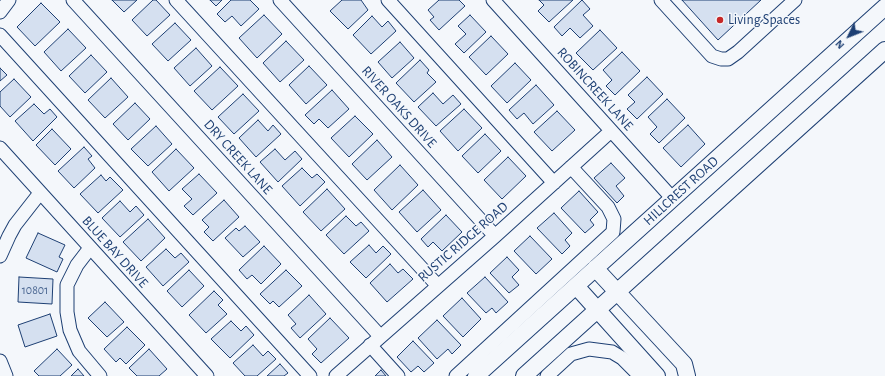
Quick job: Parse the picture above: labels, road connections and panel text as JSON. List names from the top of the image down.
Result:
{
  "streets": {
    "main road": ["HILLCREST ROAD"],
    "street": [
      "ROBINCREEK LANE",
      "RIVER OAKS DRIVE",
      "DRY CREEK LANE",
      "RUSTIC RIDGE ROAD",
      "BLUE BAY DRIVE"
    ]
  },
  "crossings": [
    ["ROBINCREEK LANE", "HILLCREST ROAD"],
    ["ROBINCREEK LANE", "RUSTIC RIDGE ROAD"],
    ["RIVER OAKS DRIVE", "RUSTIC RIDGE ROAD"],
    ["DRY CREEK LANE", "RUSTIC RIDGE ROAD"]
  ],
  "places": ["Living Spaces"],
  "house_numbers": ["10801"],
  "north": "bottom left"
}
